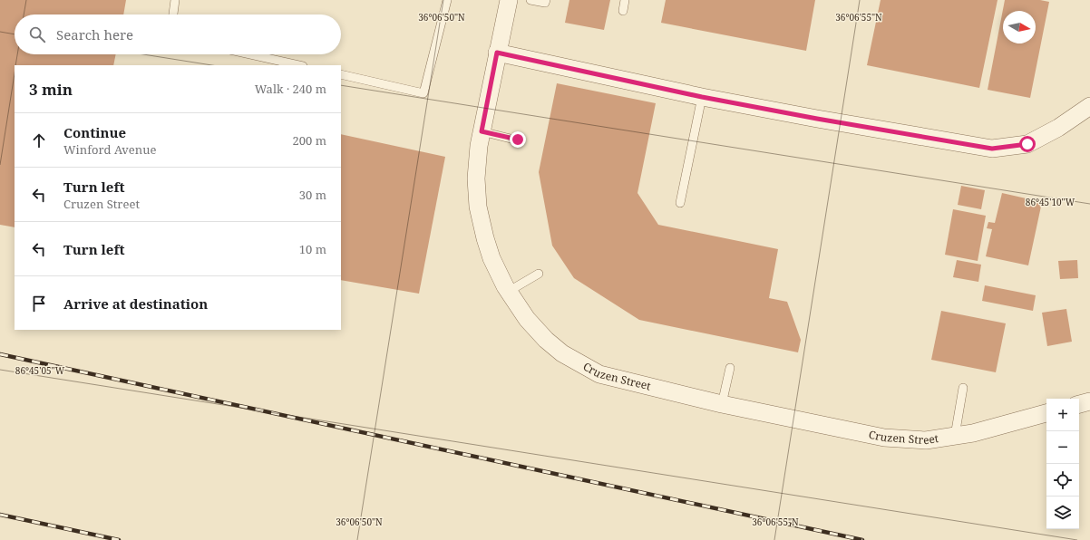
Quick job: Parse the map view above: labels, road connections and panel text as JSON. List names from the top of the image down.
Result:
{
  "streets": {
    "street": ["Cruzen Street"]
  },
  "north": "right",
  "page": {
    "search": "Search here",
    "heading": ["3 min", "Walk · 240 m"],
    "list": [
      ["Continue", "Winford Avenue", "200 m"],
      ["Turn left", "Cruzen Street", "30 m"],
      ["Turn left", "10 m"],
      "Arrive at destination"
    ],
    "map_buttons": ["+", "−"]
  },
  "coordinates": [
    "36°06'55\"N",
    "36°06'50\"N",
    "86°45'10\"W",
    "86°45'05\"W"
  ]
}
